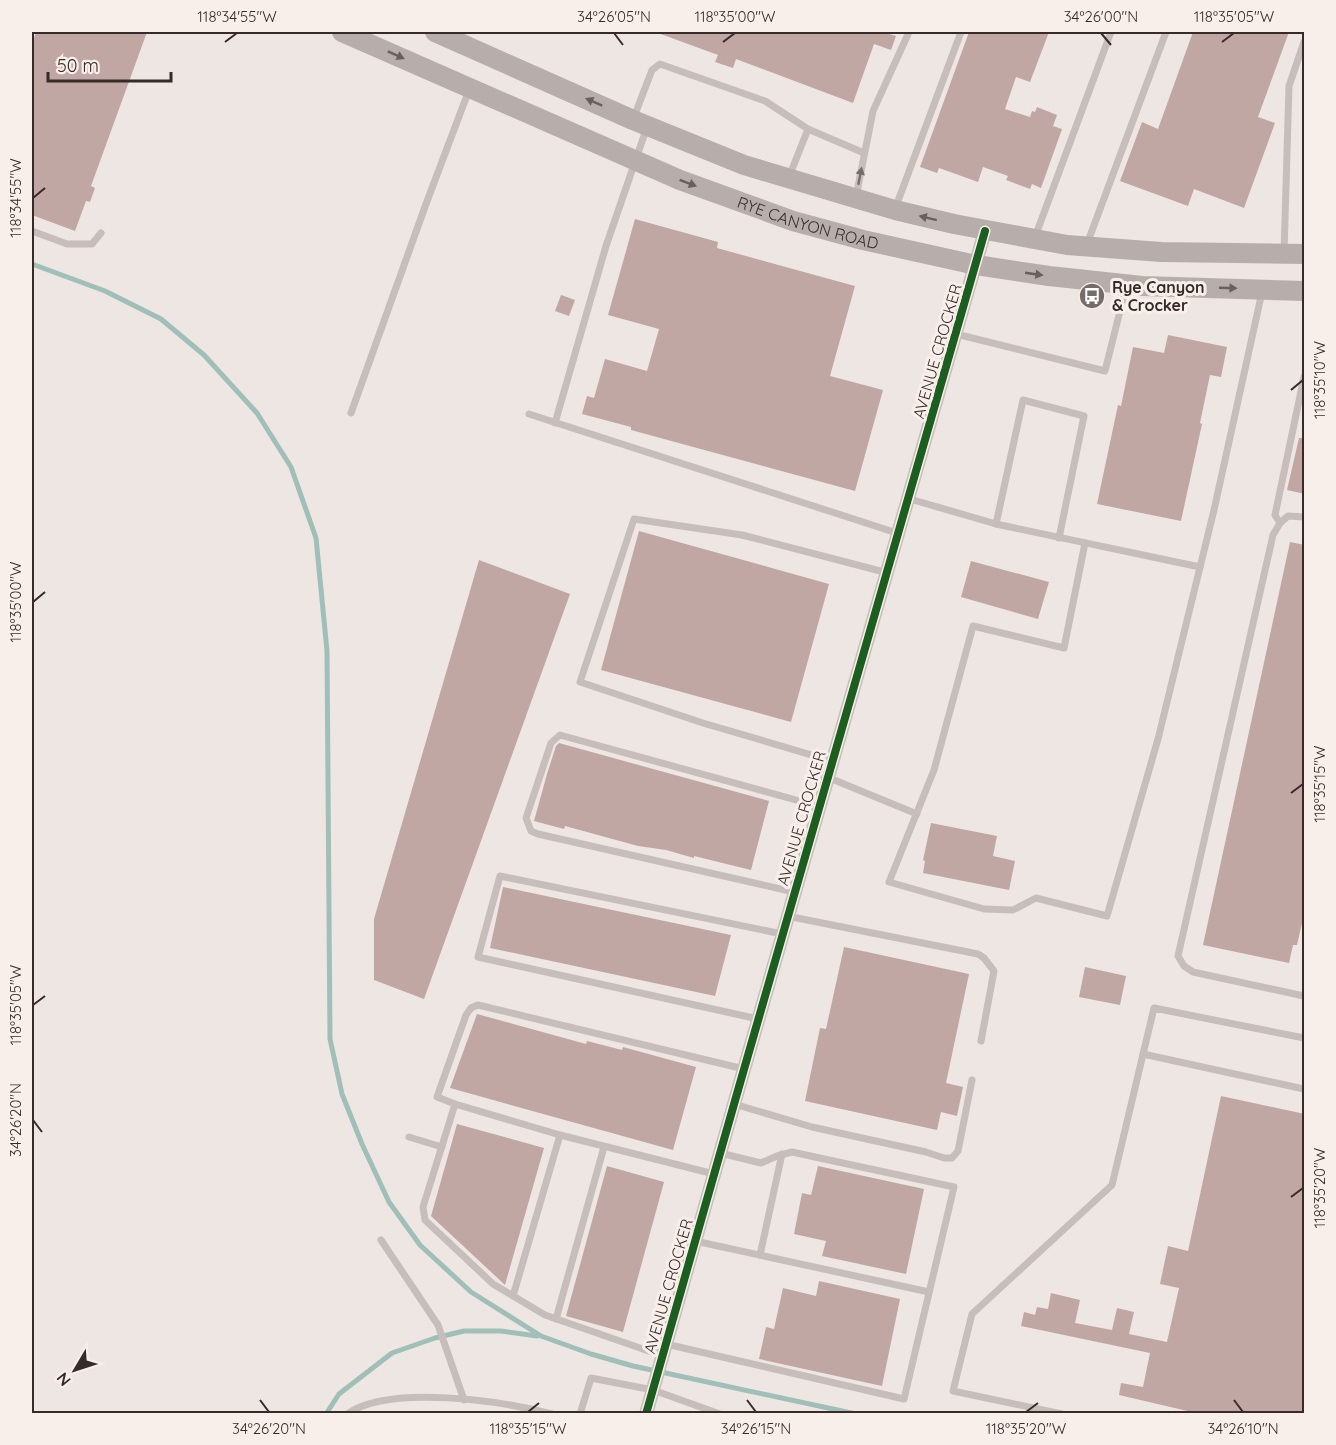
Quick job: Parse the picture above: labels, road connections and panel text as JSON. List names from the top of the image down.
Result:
{
  "streets": {
    "main road": ["RYE CANYON ROAD"],
    "street": ["AVENUE CROCKER"]
  },
  "crossings": [
    ["RYE CANYON ROAD", "AVENUE CROCKER"]
  ],
  "places": {
    "bus stop": ["Rye Canyon & Crocker"]
  },
  "scale_bar": "50 m",
  "north": "bottom left",
  "coordinates": [
    "118°34'55\"W",
    "34°26'05\"N",
    "118°35'00\"W",
    "34°26'00\"N",
    "118°35'05\"W",
    "118°35'10\"W",
    "118°35'15\"W",
    "34°26'20\"N",
    "118°35'20\"W",
    "34°26'15\"N",
    "34°26'10\"N"
  ]
}
